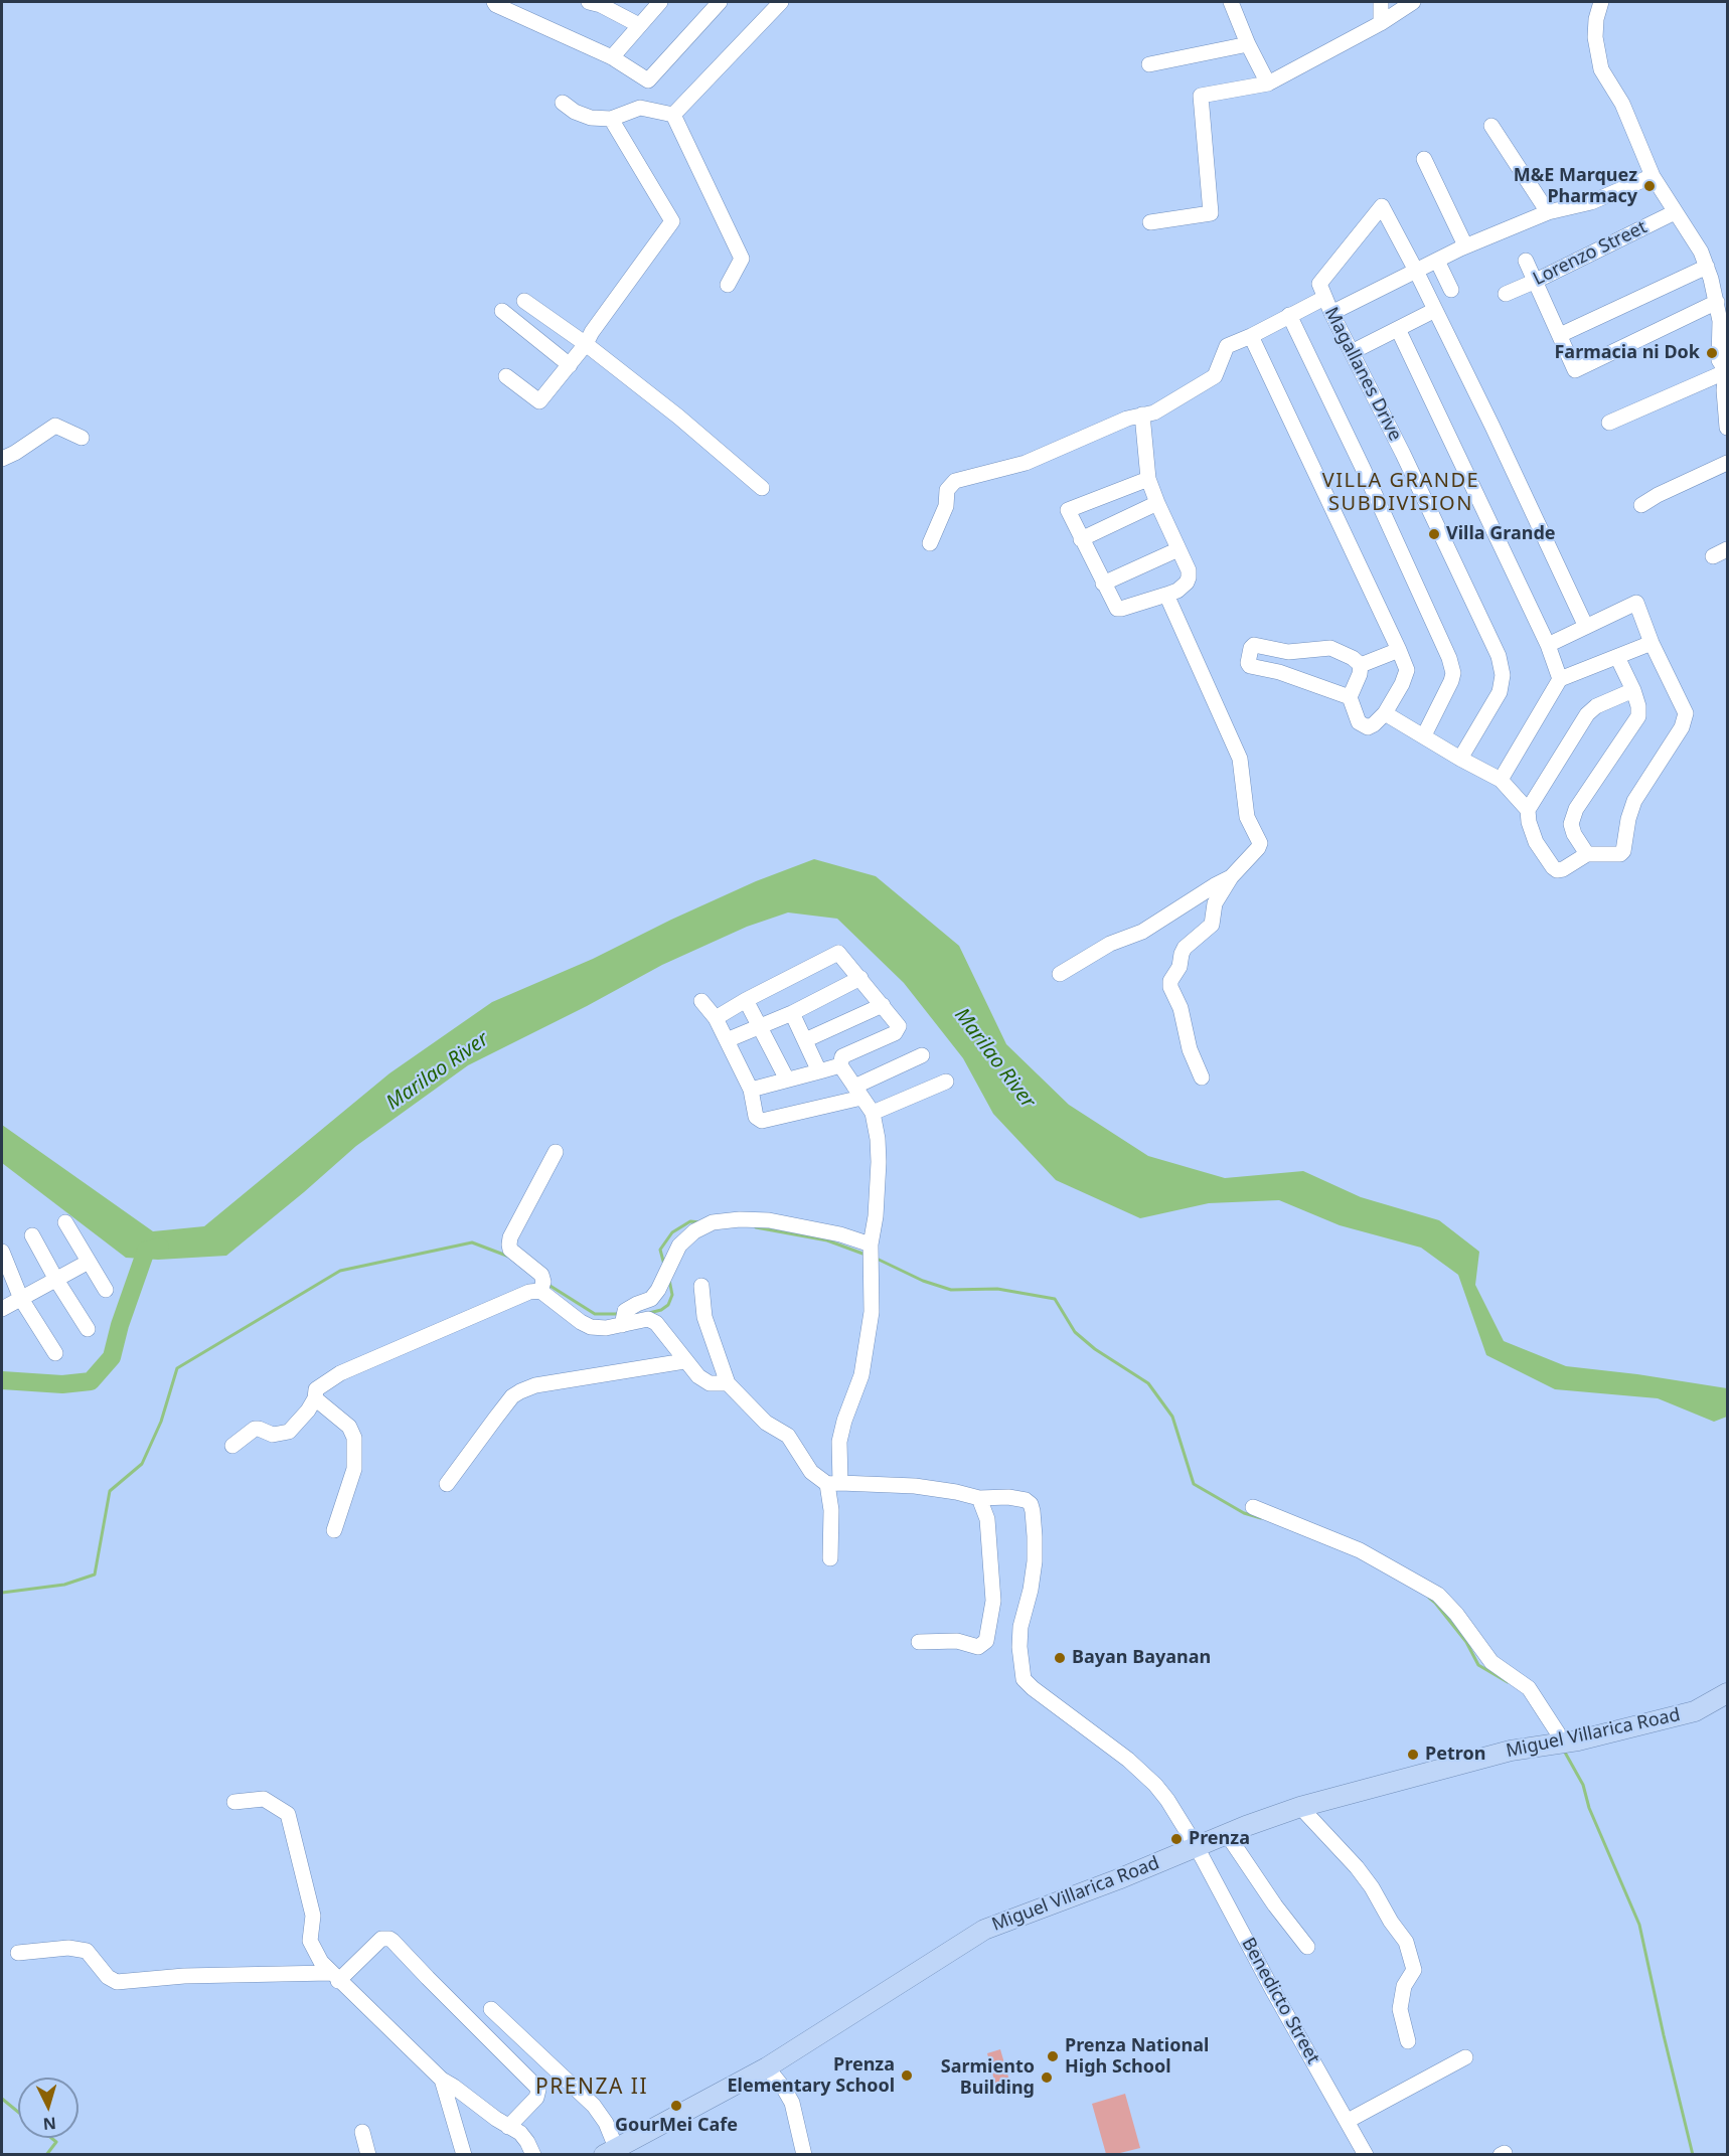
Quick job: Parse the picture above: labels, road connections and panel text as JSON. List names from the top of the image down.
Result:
{
  "streets": {
    "main road": ["Miguel Villarica Road"],
    "street": ["Lorenzo Street", "Magallanes Drive", "Benedicto Street"]
  },
  "crossings": [
    ["Miguel Villarica Road", "Benedicto Street"]
  ],
  "districts": ["VILLA GRANDE SUBDIVISION", "PRENZA II"],
  "water": ["Marilao River"],
  "places": [
    "M&E Marquez Pharmacy",
    "Farmacia ni Dok",
    "Villa Grande",
    "Bayan Bayanan",
    "Petron",
    "Prenza",
    "Prenza National High School",
    "Prenza Elementary School",
    "Sarmiento Building",
    "GourMei Cafe"
  ],
  "north": "bottom"
}
